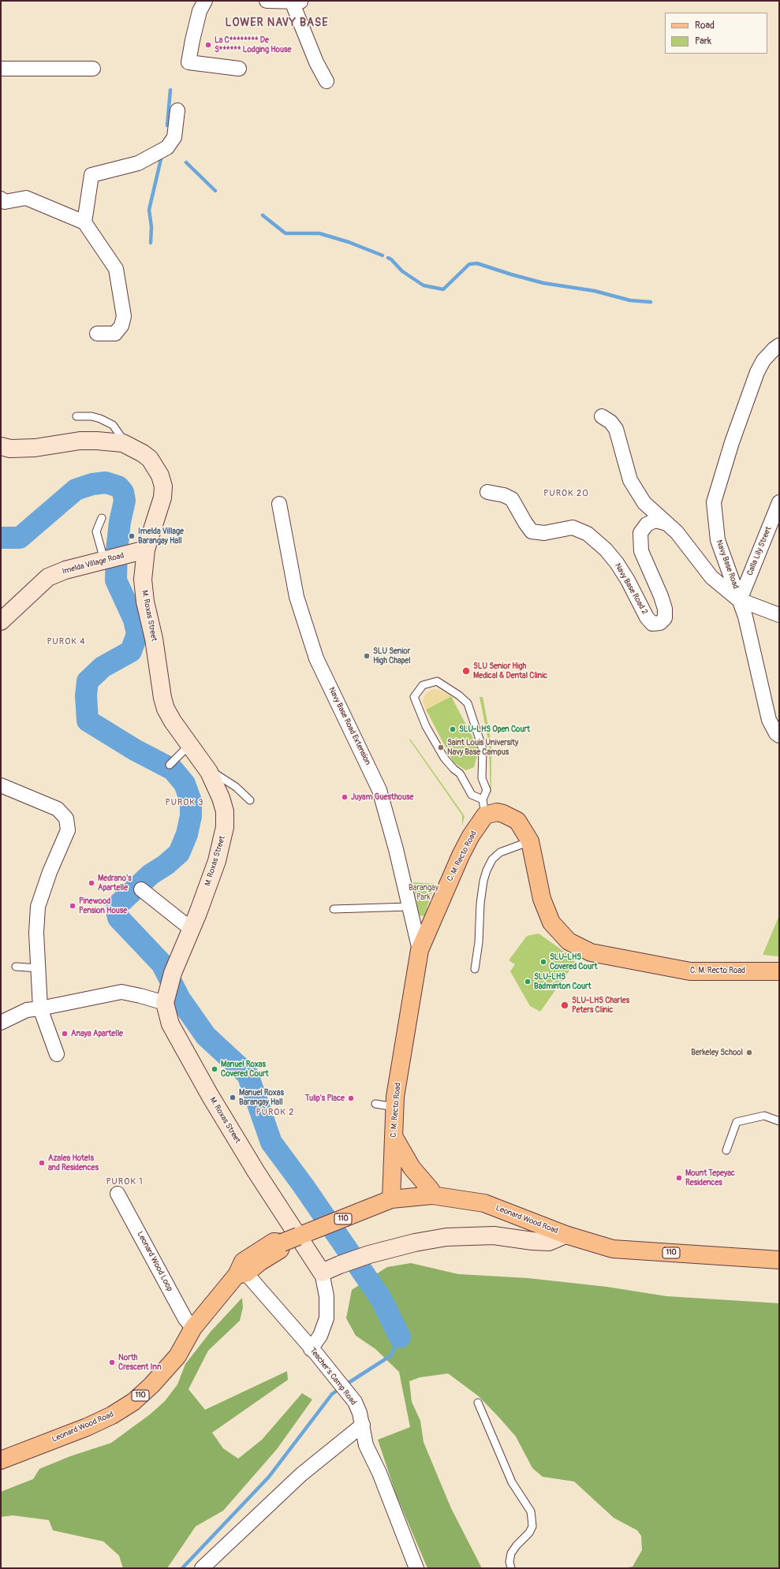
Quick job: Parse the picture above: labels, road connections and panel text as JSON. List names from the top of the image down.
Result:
{
  "streets": {
    "main road": [
      "Imelda Village Road",
      "M. Roxas Street",
      "C. M. Recto Road",
      "110",
      "Leonard Wood Road"
    ],
    "street": [
      "Calla Lily Street",
      "Navy Base Road",
      "Navy Base Road 2",
      "Navy Base Road Extension",
      "Leonard Wood Loop",
      "Teacher's Camp Road"
    ]
  },
  "crossings": [
    ["Calla Lily Street", "Navy Base Road"],
    ["Imelda Village Road", "M. Roxas Street"],
    ["M. Roxas Street", "Teacher's Camp Road"],
    ["Navy Base Road Extension", "C. M. Recto Road"],
    ["C. M. Recto Road", "Leonard Wood Road"],
    ["Leonard Wood Road", "Leonard Wood Loop"],
    ["Leonard Wood Road", "Teacher's Camp Road"]
  ],
  "districts": [
    "LOWER NAVY BASE",
    "PUROK 20",
    "PUROK 4",
    "PUROK 3",
    "PUROK 2",
    "PUROK 1"
  ],
  "parks": ["Barangay Park"],
  "places": [
    "La C******** De S****** Lodging House",
    "Imelda Village Barangay Hall",
    "SLU Senior High Chapel",
    "SLU Senior High Medical & Dental Clinic",
    "SLU-LHS Open Court",
    "Saint Louis University Navy Base Campus",
    "Juyam Guesthouse",
    "Medrano's Apartelle",
    "Pinewood Pension House",
    "SLU-LHS Covered Court",
    "SLU-LHS Badminton Court",
    "SLU-LHS Charles Peters Clinic",
    "Anaya Apartelle",
    "Berkeley School",
    "Manuel Roxas Covered Court",
    "Manuel Roxas Barangay Hall",
    "Tulip's Place",
    "Azalea Hotels and Residences",
    "Mount Tepeyac Residences",
    "North Crescent Inn"
  ],
  "legend": ["Road", "Park"]
}
